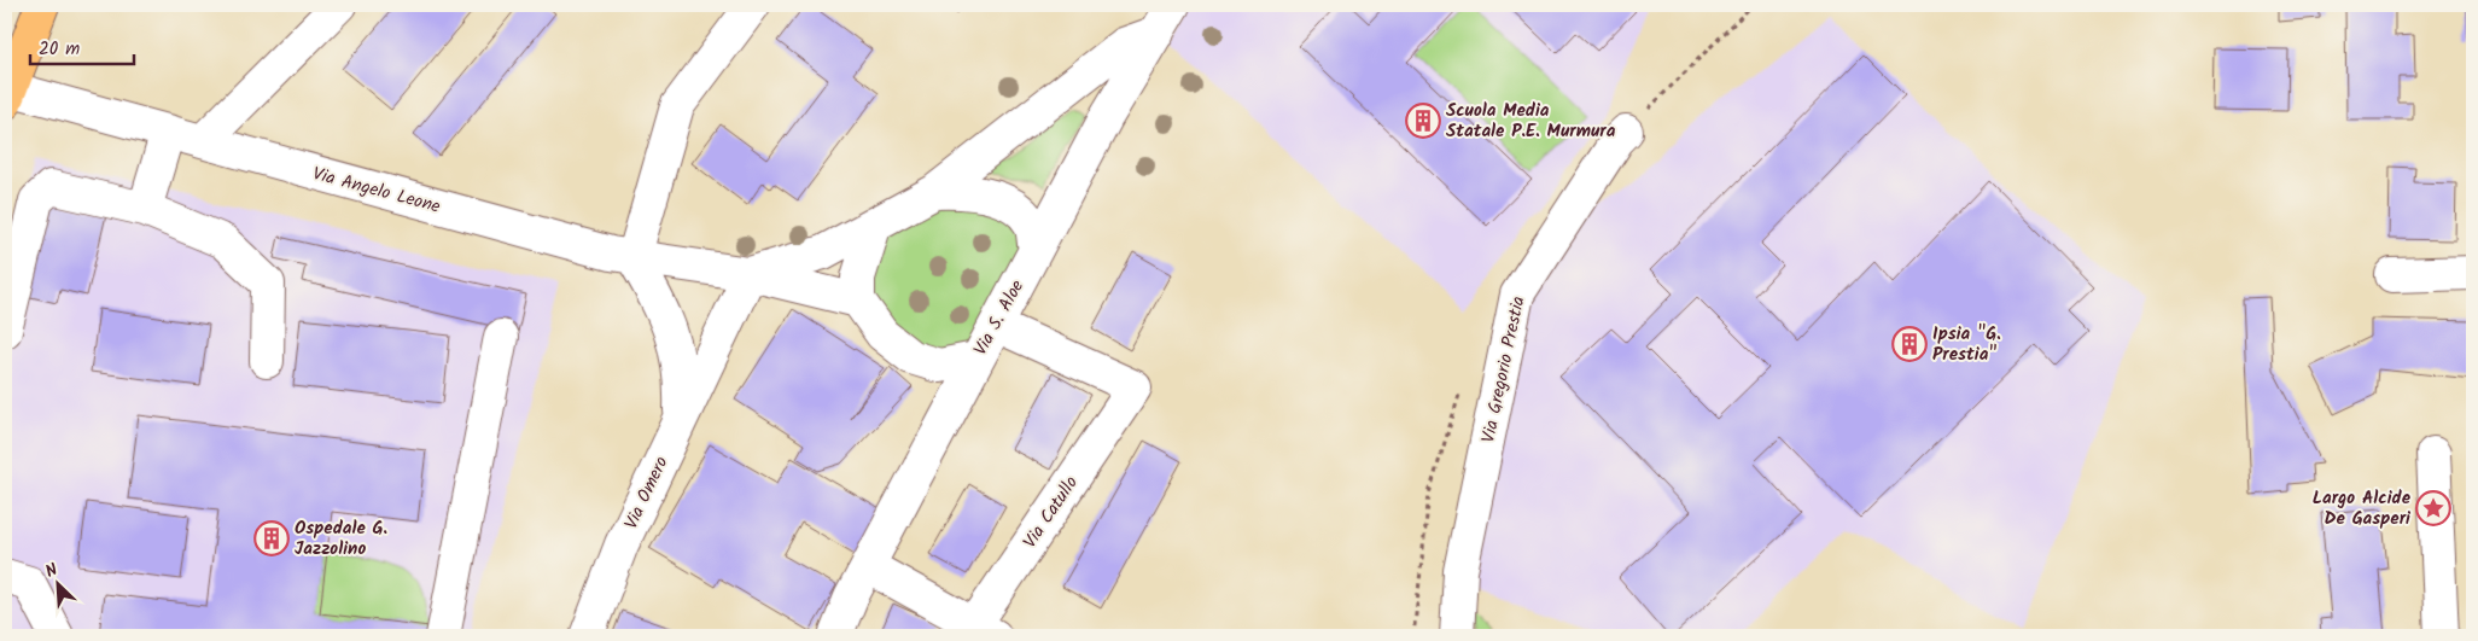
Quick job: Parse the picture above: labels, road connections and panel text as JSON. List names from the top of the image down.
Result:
{
  "streets": {
    "street": [
      "Via Angelo Leone",
      "Via S. Aloe",
      "Via Gregorio Prestia",
      "Via Omero",
      "Via Catullo"
    ]
  },
  "crossings": [
    ["Via Angelo Leone", "Via S. Aloe"],
    ["Via Angelo Leone", "Via Omero"],
    ["Via Angelo Leone", "Via Catullo"],
    ["Via S. Aloe", "Via Catullo"]
  ],
  "places": {
    "building": ["Scuola Media Statale P.E. Murmura", "Ipsia \"G. Prestia\"", "Ospedale G. Jazzolino"],
    "place": ["Largo Alcide De Gasperi"]
  },
  "scale_bar": "20 m",
  "north": "top left"
}
